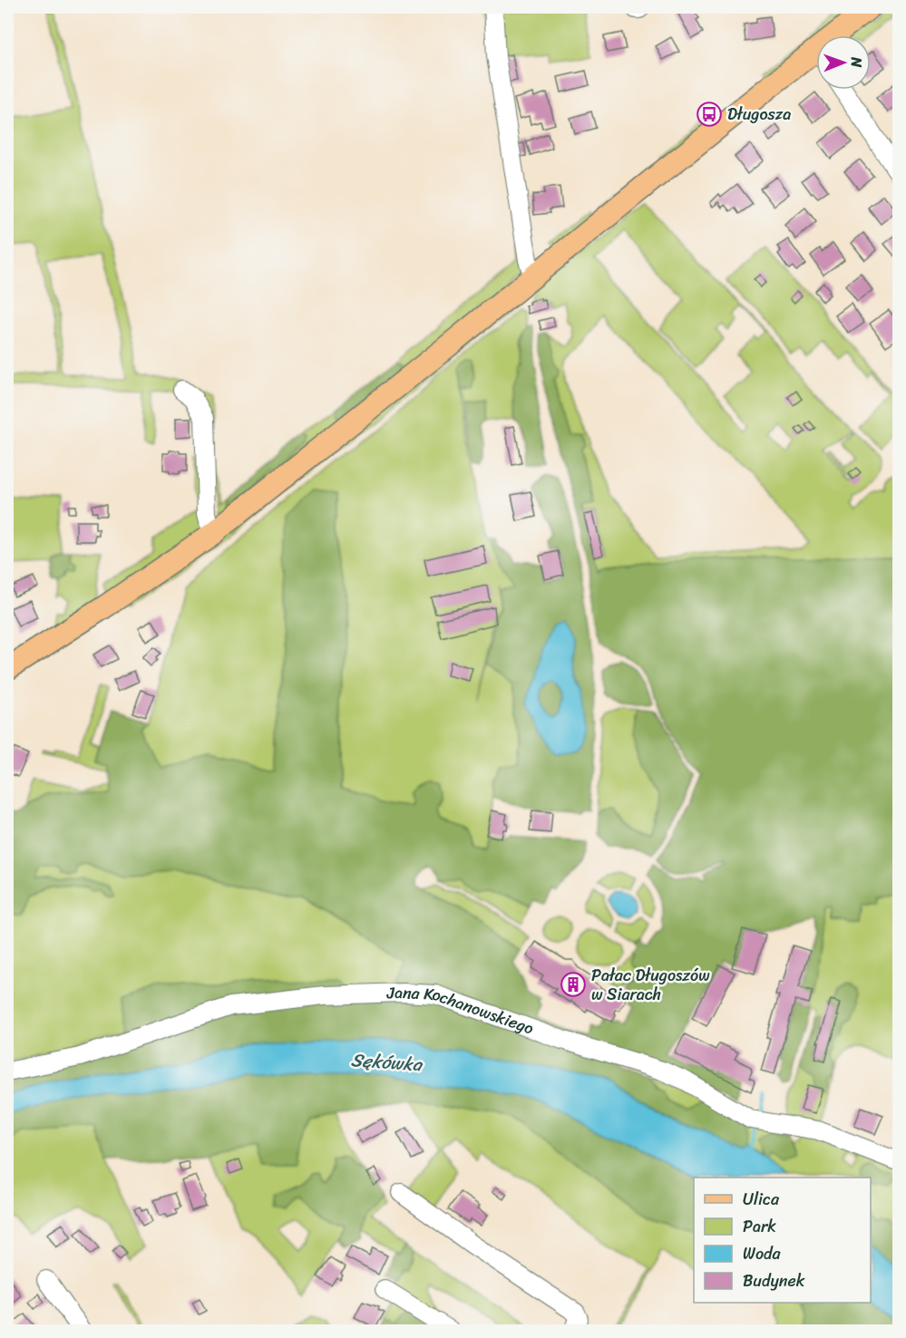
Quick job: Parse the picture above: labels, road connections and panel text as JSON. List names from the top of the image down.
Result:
{
  "streets": {
    "street": ["Jana Kochanowskiego"]
  },
  "water": ["Sękówka"],
  "places": {
    "bus stop": ["Długosza"],
    "building": ["Pałac Długoszów w Siarach"]
  },
  "legend": [
    "Ulica",
    "Park",
    "Woda",
    "Budynek"
  ],
  "north": "right"
}
